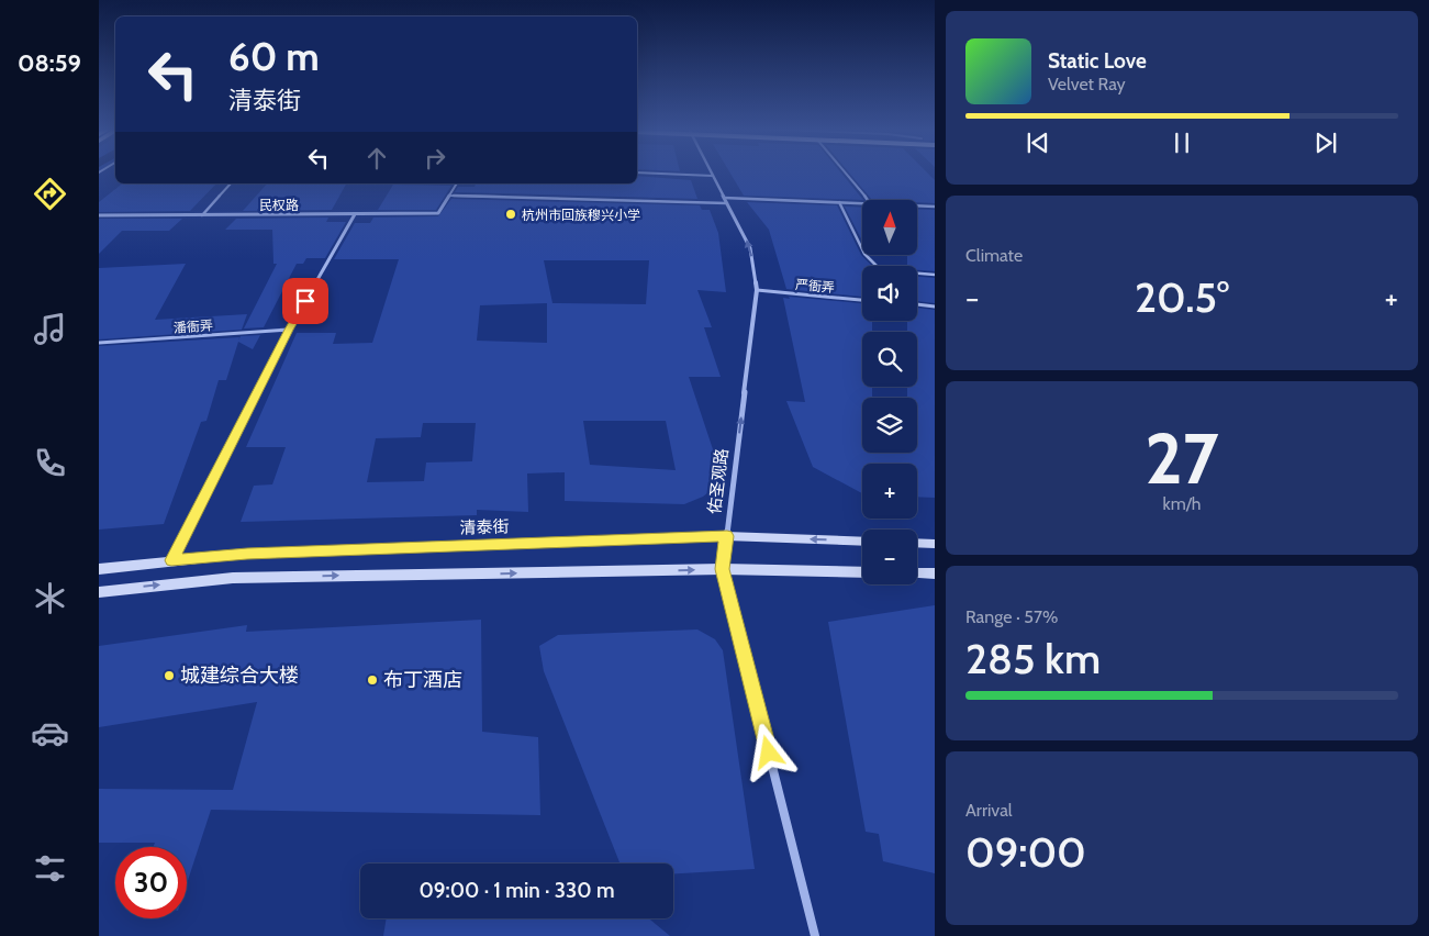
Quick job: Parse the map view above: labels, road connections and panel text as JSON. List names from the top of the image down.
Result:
{
  "streets": {
    "main road": ["清泰街"],
    "street": ["民权路", "佑圣观路"],
    "lane": ["严衙弄", "潘衙弄"]
  },
  "crossings": [
    ["严衙弄", "佑圣观路"],
    ["佑圣观路", "清泰街"]
  ],
  "one_way": ["佑圣观路"],
  "places": ["杭州市回族穆兴小学", "城建综合大楼", "布丁酒店"],
  "north": "top",
  "page": {
    "tabs": "08:59",
    "turn": ["60 m", "清泰街"],
    "song": ["Static Love", "Velvet Ray"],
    "tile": [
      "Climate",
      ["27", "km/h"],
      ["Range · 57%", "285 km"],
      ["Arrival", "09:00"]
    ],
    "map_buttons": ["+", "−"],
    "heat": ["−", "20.5°", "+"],
    "limit": "30",
    "trip": "09:00 · 1 min · 330 m"
  }
}
